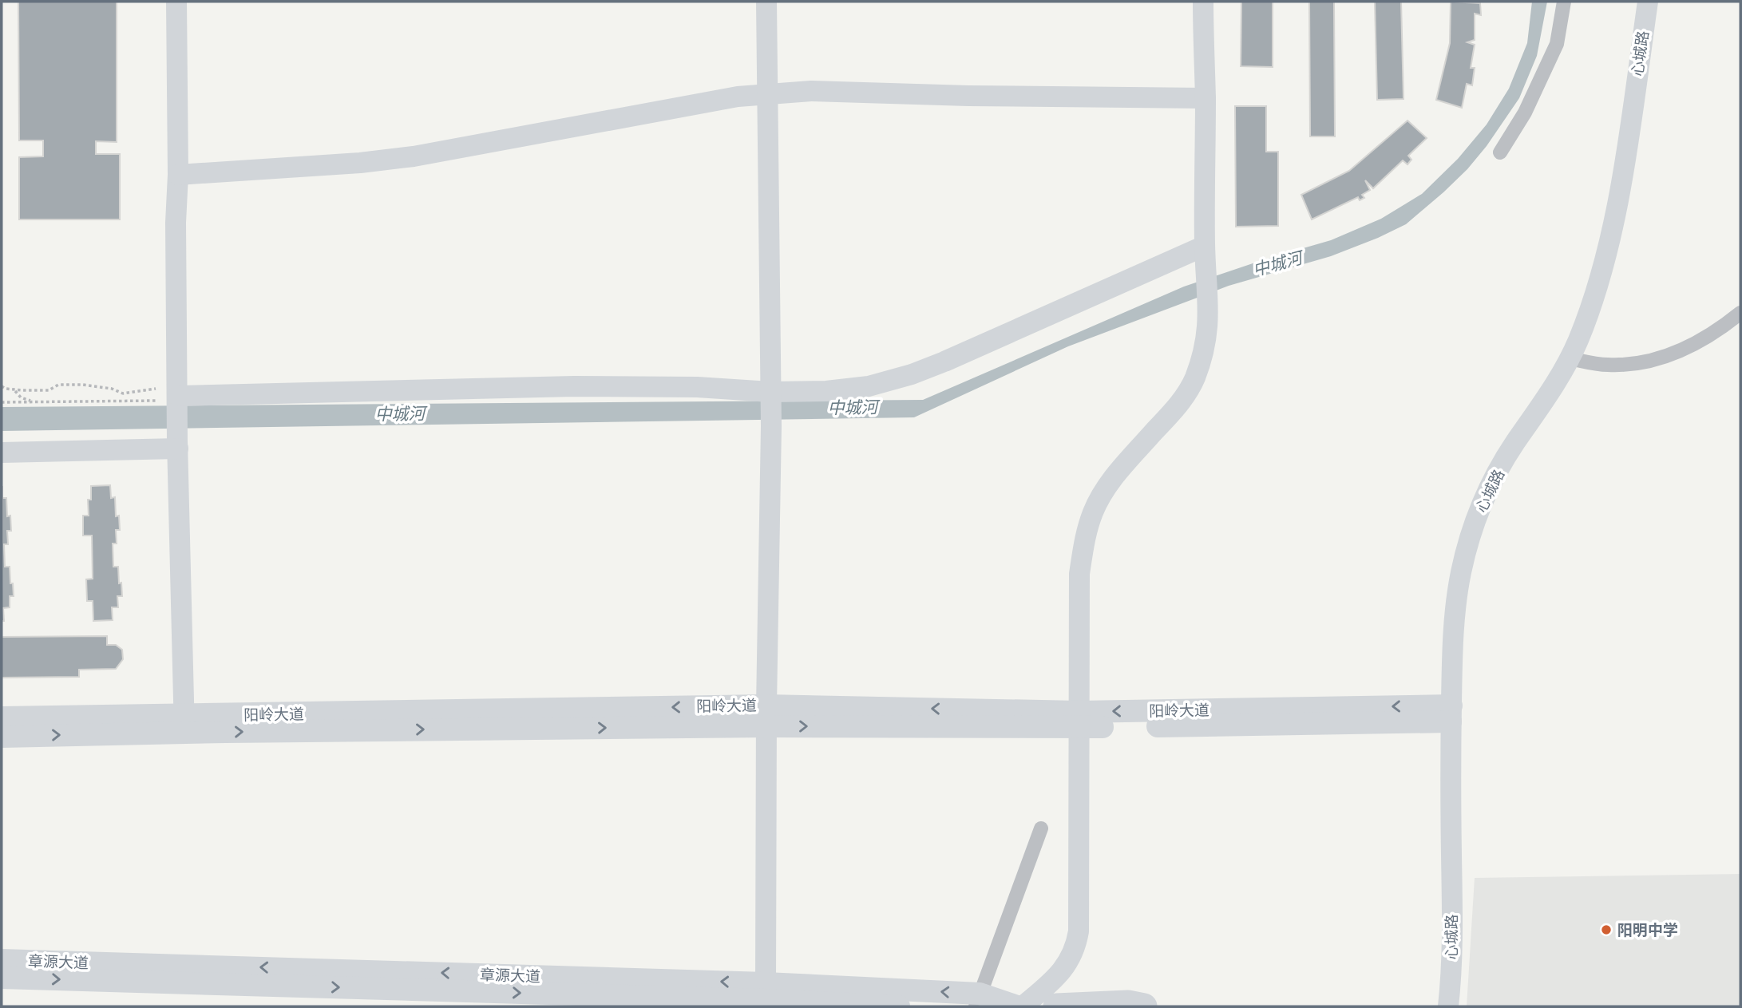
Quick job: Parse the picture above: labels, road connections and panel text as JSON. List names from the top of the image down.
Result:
{
  "streets": {
    "main road": ["阳岭大道", "章源大道"],
    "street": ["心城路"]
  },
  "crossings": [
    ["心城路", "阳岭大道"]
  ],
  "water": ["中城河"],
  "places": ["阳明中学"]
}
